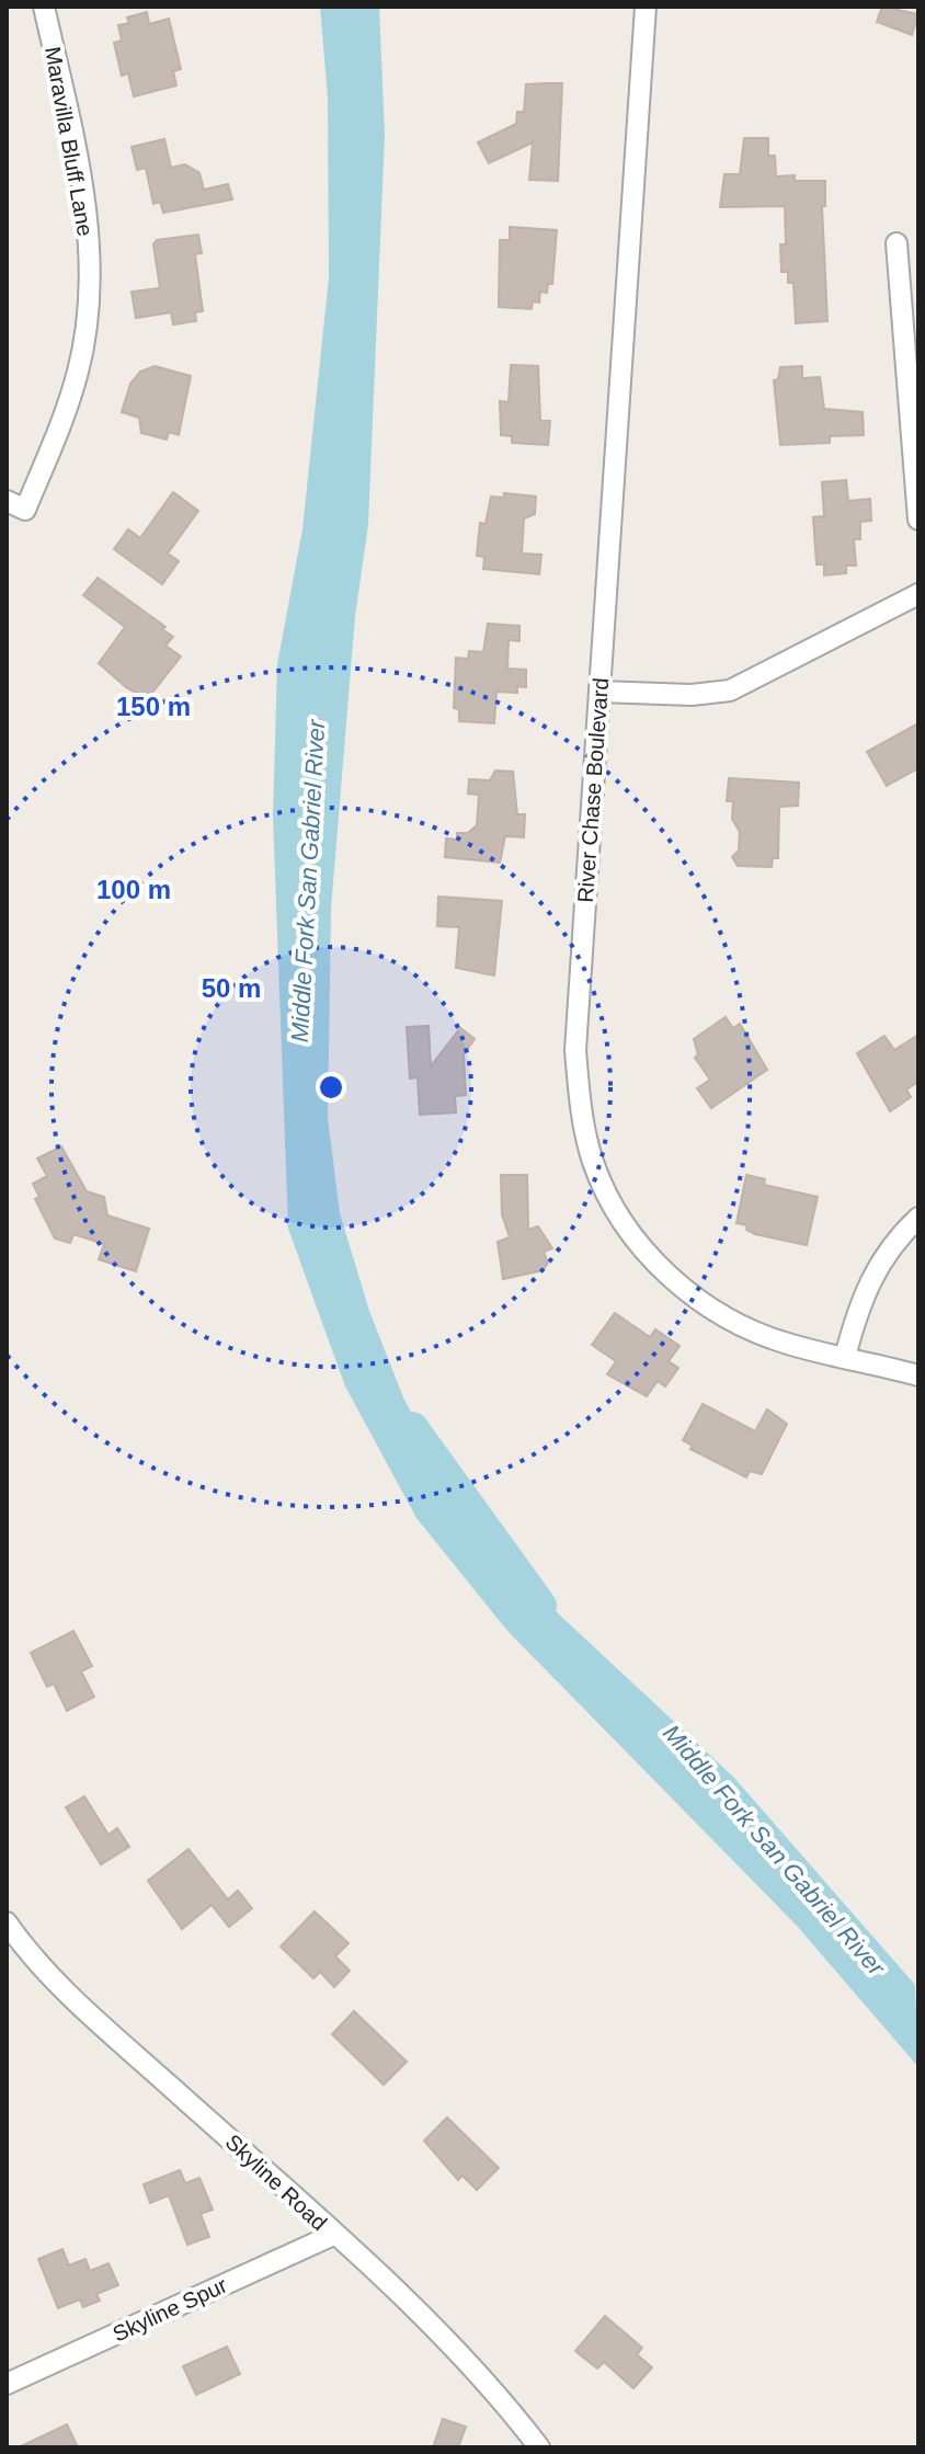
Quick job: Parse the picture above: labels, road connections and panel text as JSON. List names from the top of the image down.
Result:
{
  "streets": {
    "street": [
      "Maravilla Bluff Lane",
      "River Chase Boulevard",
      "Skyline Road",
      "Skyline Spur"
    ]
  },
  "crossings": [
    ["Skyline Road", "Skyline Spur"]
  ],
  "water": ["Middle Fork San Gabriel River"],
  "rings": ["150 m", "100 m", "50 m"]
}
